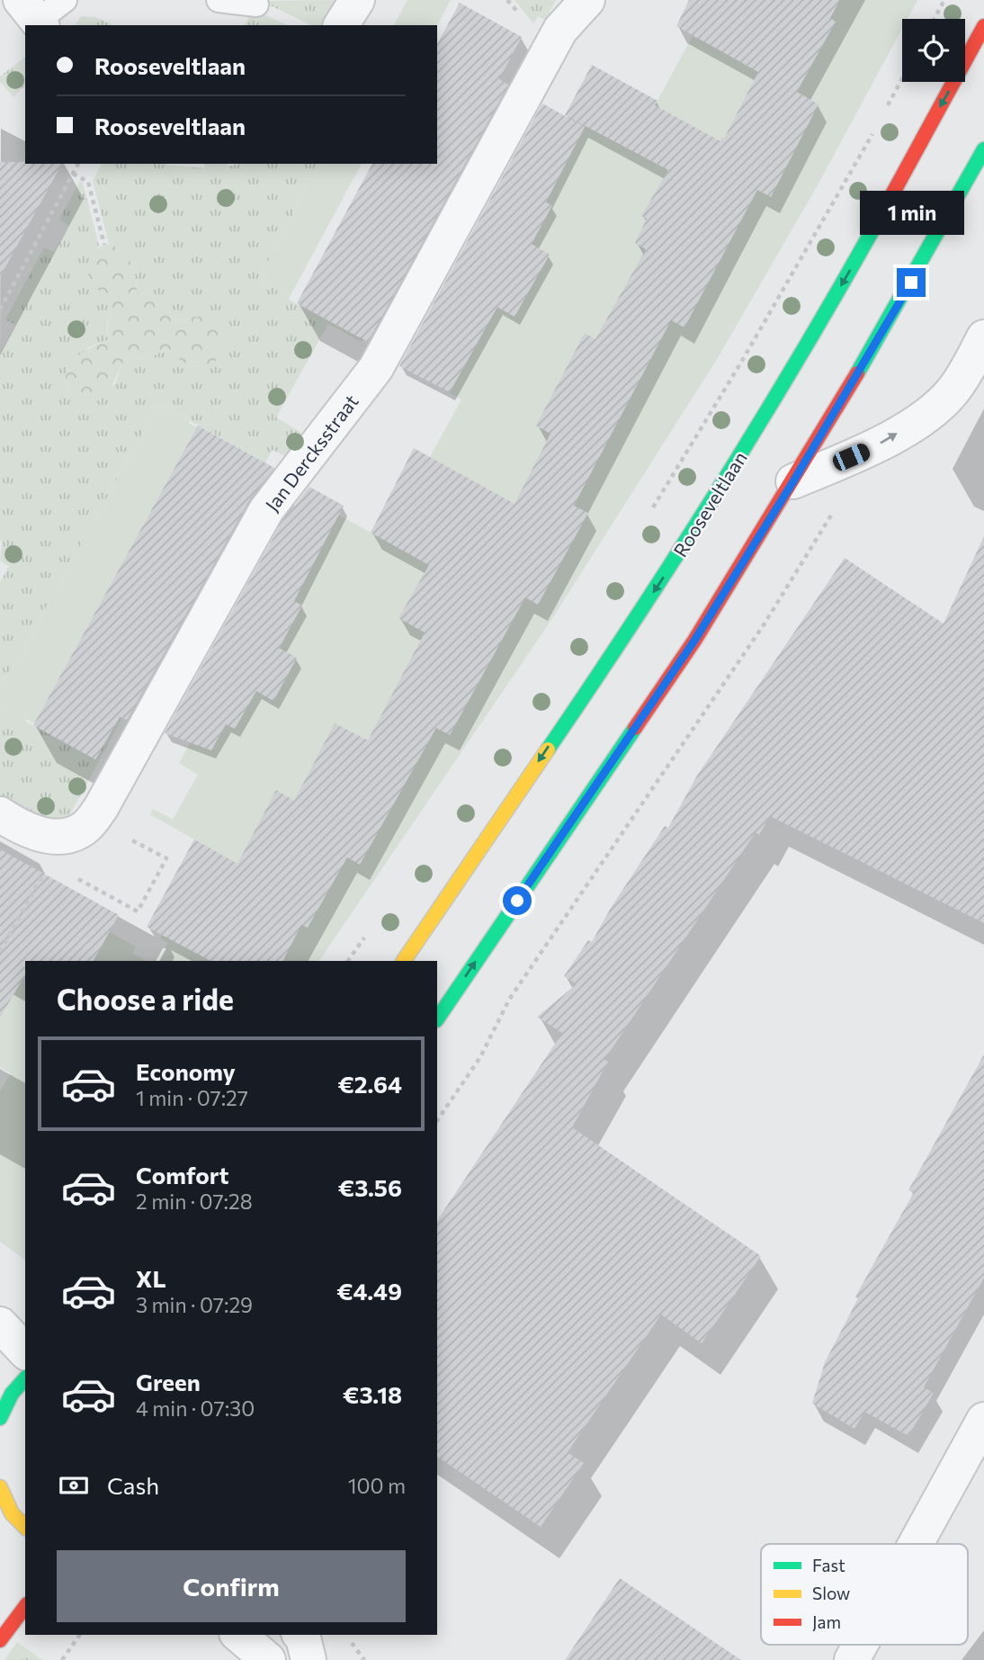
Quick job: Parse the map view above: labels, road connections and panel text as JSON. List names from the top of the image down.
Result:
{
  "streets": {
    "main road": ["Rooseveltlaan"],
    "street": ["Jan Dercksstraat"]
  },
  "legend": ["Fast", "Slow", "Jam"],
  "page": {
    "banner": ["Rooseveltlaan", "Rooseveltlaan"],
    "bubble": "1 min",
    "heading": "Choose a ride",
    "list": [
      {
        "name": "Economy",
        "note": "1 min · 07:27",
        "value": "€2.64"
      },
      {
        "name": "Comfort",
        "note": "2 min · 07:28",
        "value": "€3.56"
      },
      {
        "name": "XL",
        "note": "3 min · 07:29",
        "value": "€4.49"
      },
      {
        "name": "Green",
        "note": "4 min · 07:30",
        "value": "€3.18"
      }
    ],
    "pay": ["Cash", "100 m"],
    "buttons": "Confirm"
  }
}
